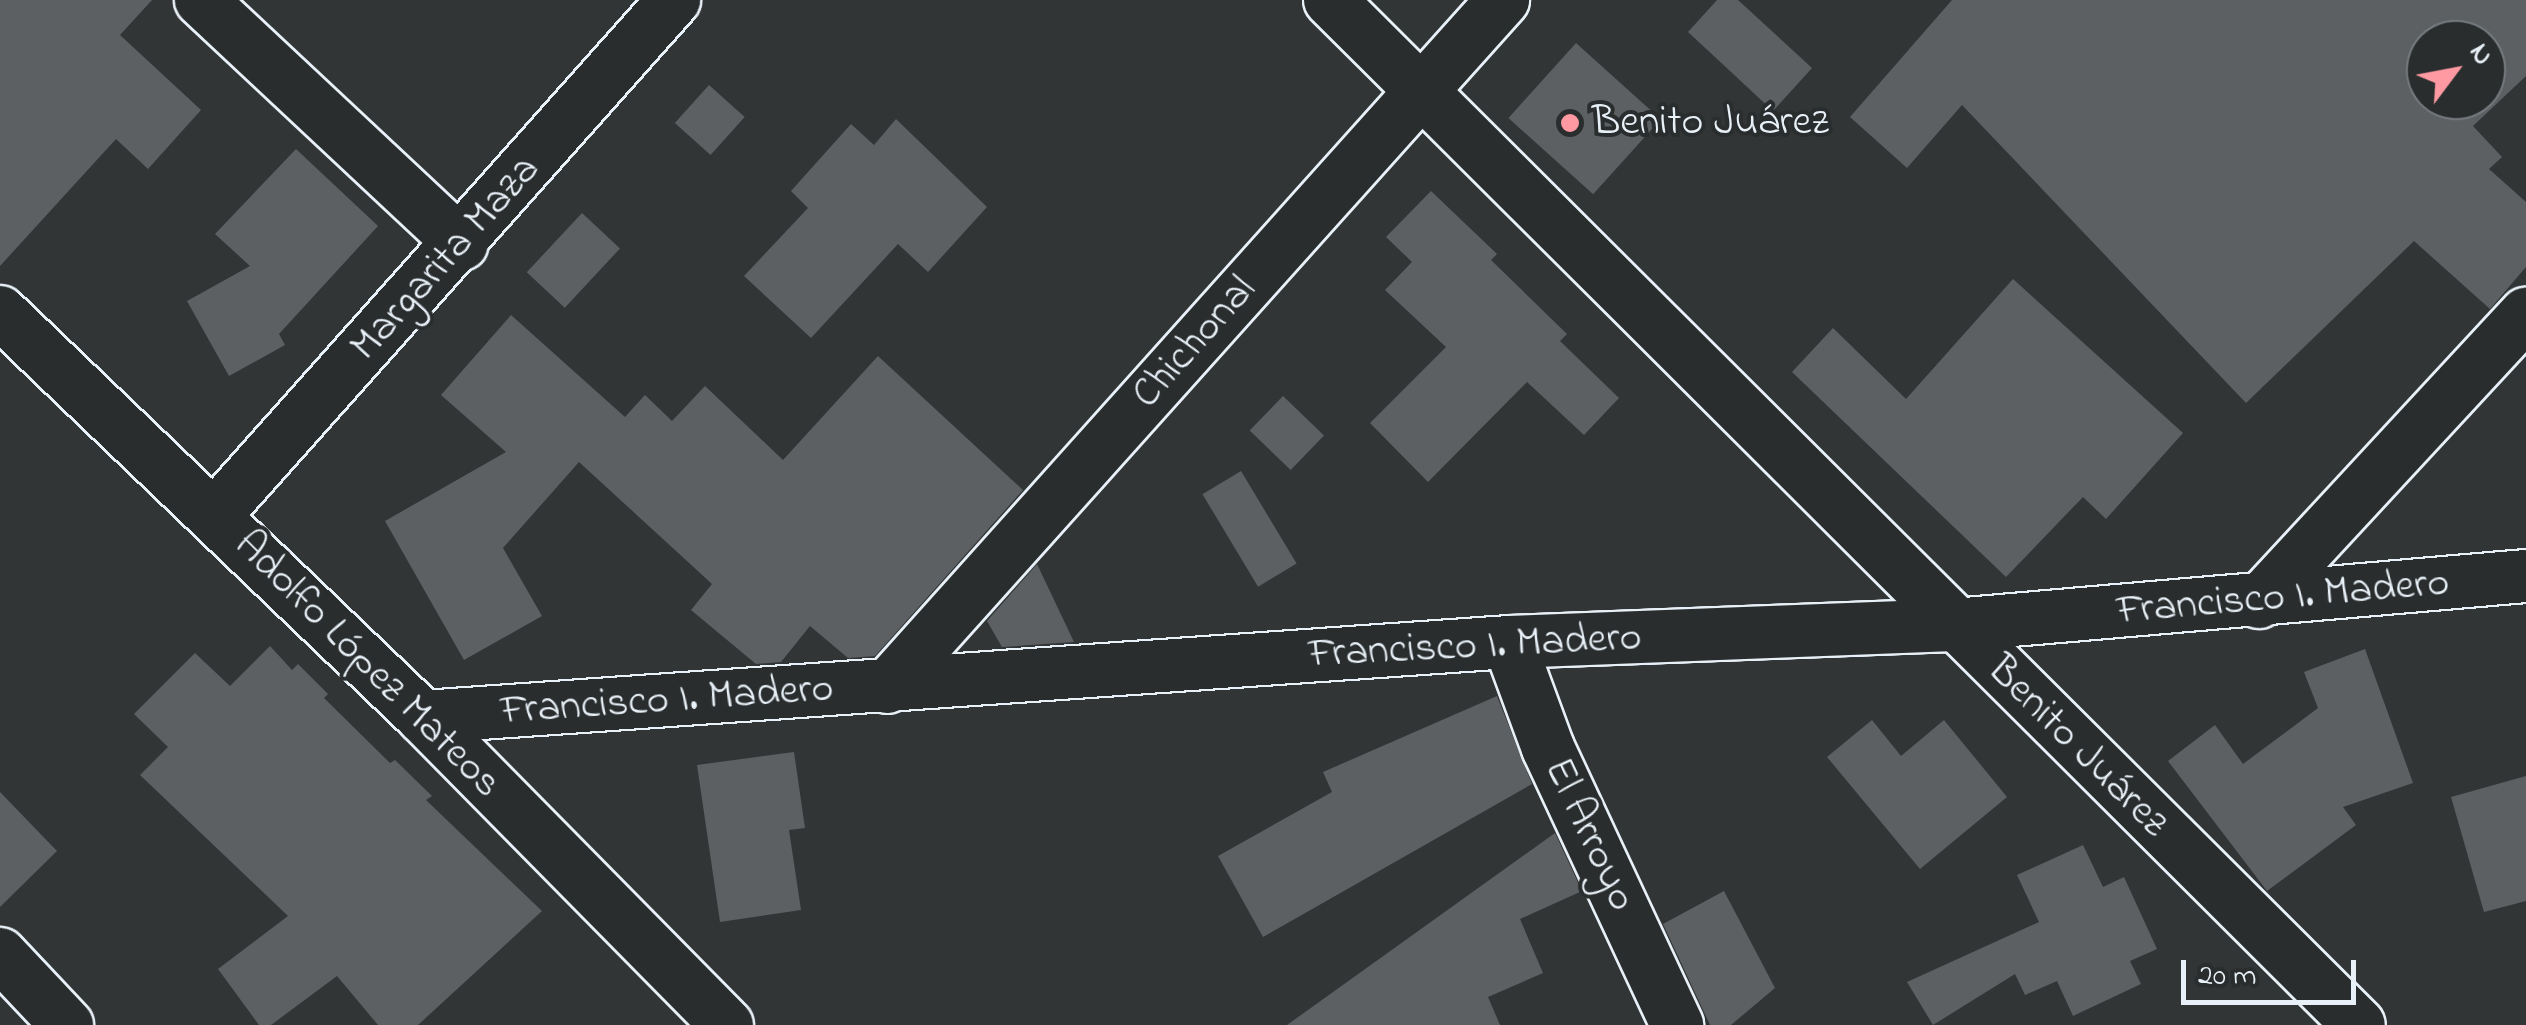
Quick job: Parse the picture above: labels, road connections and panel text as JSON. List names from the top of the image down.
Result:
{
  "streets": {
    "street": [
      "Margarita Maza",
      "Chichonal",
      "Francisco I. Madero",
      "Adolfo López Mateos",
      "Benito Juárez",
      "El Arroyo"
    ]
  },
  "crossings": [
    ["Margarita Maza", "Adolfo López Mateos"],
    ["Chichonal", "Francisco I. Madero"],
    ["Chichonal", "Benito Juárez"],
    ["Francisco I. Madero", "Adolfo López Mateos"],
    ["Francisco I. Madero", "Benito Juárez"],
    ["Francisco I. Madero", "El Arroyo"]
  ],
  "places": ["Benito Juárez"],
  "scale_bar": "20 m",
  "north": "top right"
}
